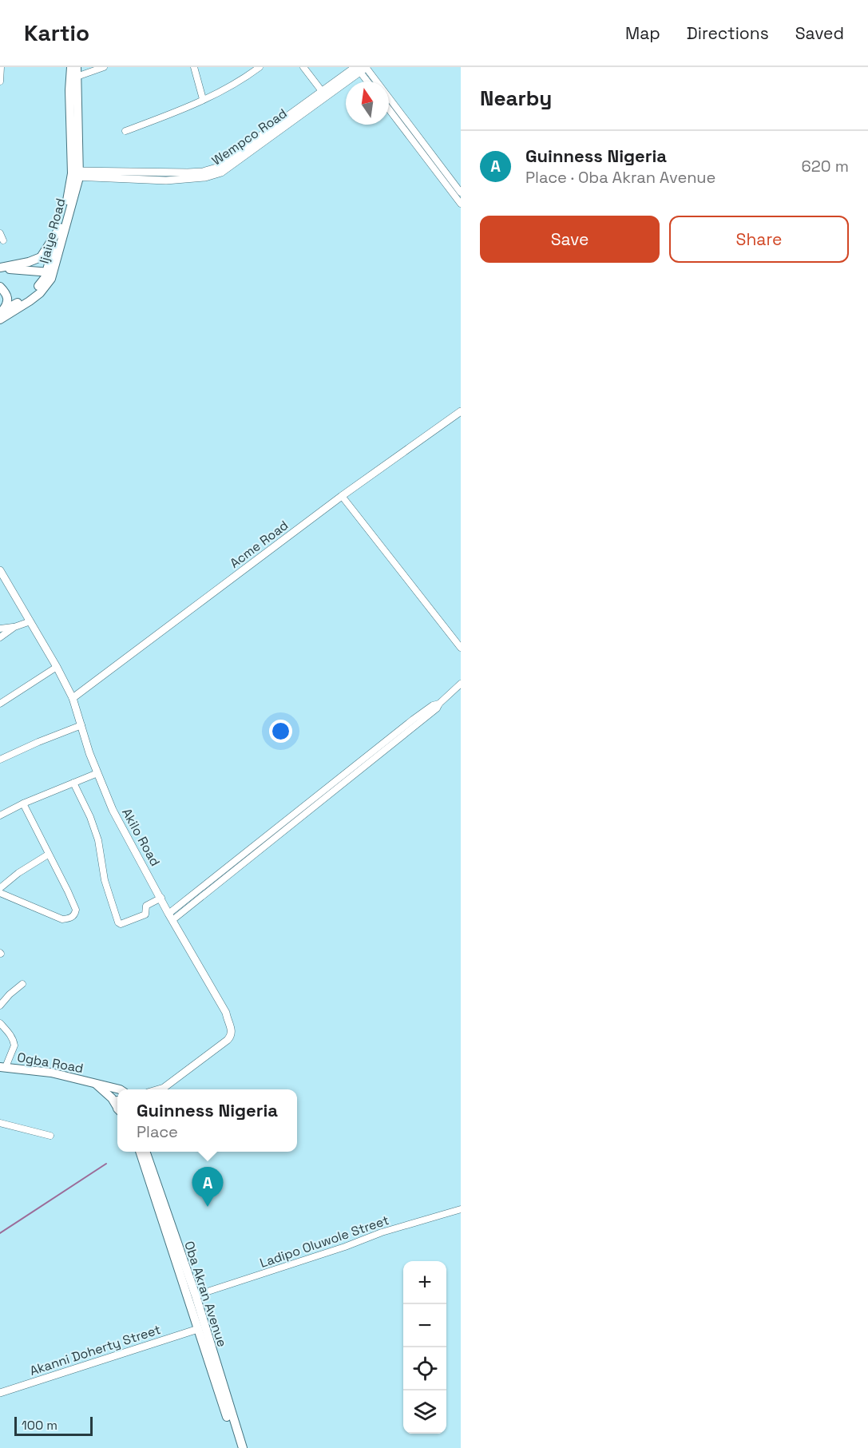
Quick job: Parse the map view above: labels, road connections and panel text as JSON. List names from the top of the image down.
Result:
{
  "streets": {
    "main road": ["Ijaiye Road", "Ogba Road", "Oba Akran Avenue"],
    "street": [
      "Wempco Road",
      "Acme Road",
      "Akilo Road",
      "Ladipo Oluwole Street",
      "Akanni Doherty Street"
    ]
  },
  "crossings": [
    ["Wempco Road", "Ijaiye Road"],
    ["Acme Road", "Akilo Road"],
    ["Ladipo Oluwole Street", "Oba Akran Avenue"],
    ["Oba Akran Avenue", "Akanni Doherty Street"]
  ],
  "scale_bar": "100 m",
  "north": "top",
  "page": {
    "header": "Kartio",
    "nav": ["Map", "Directions", "Saved"],
    "heading": "Nearby",
    "list": [
      {
        "mark": "A",
        "name": "Guinness Nigeria",
        "note": "Place · Oba Akran Avenue",
        "value": "620 m"
      }
    ],
    "buttons": ["Save", "Share"],
    "popup": ["Guinness Nigeria", "Place"],
    "pins": "A",
    "map_buttons": ["+", "−"],
    "scale": "100 m"
  }
}
